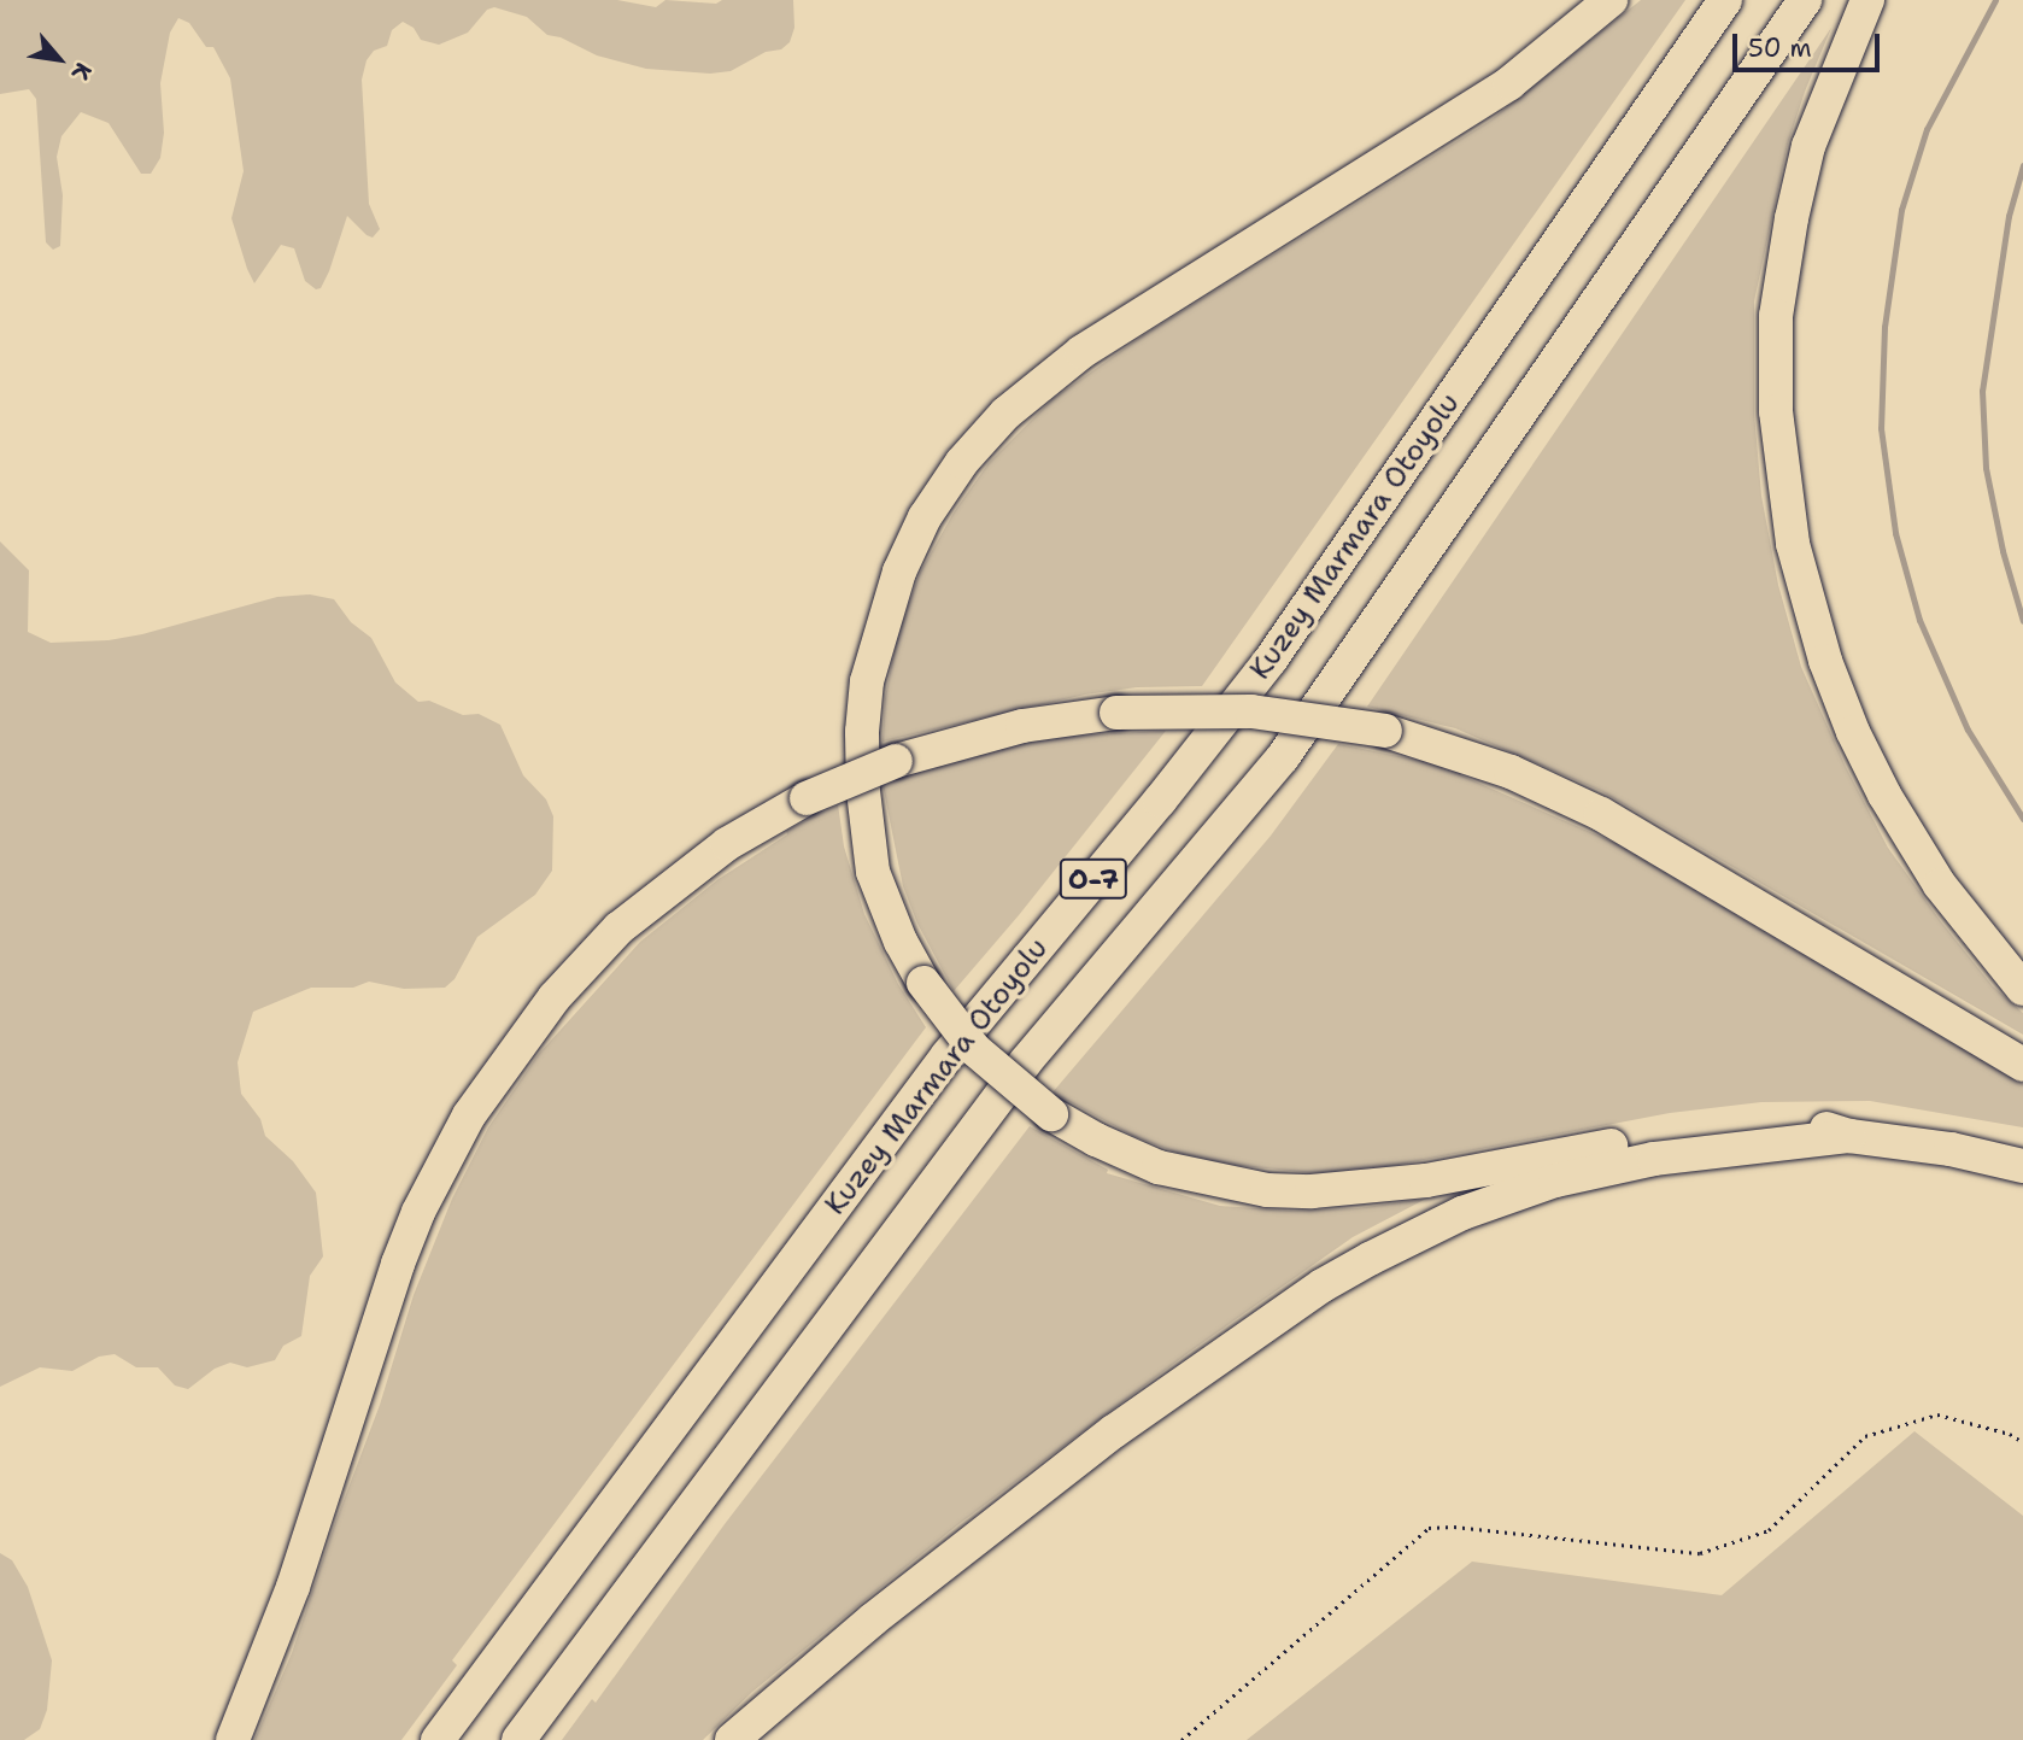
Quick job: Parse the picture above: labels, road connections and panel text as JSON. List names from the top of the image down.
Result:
{
  "streets": {
    "highway": ["Kuzey Marmara Otoyolu", "O-7"]
  },
  "scale_bar": "50 m",
  "north": "bottom right"
}
